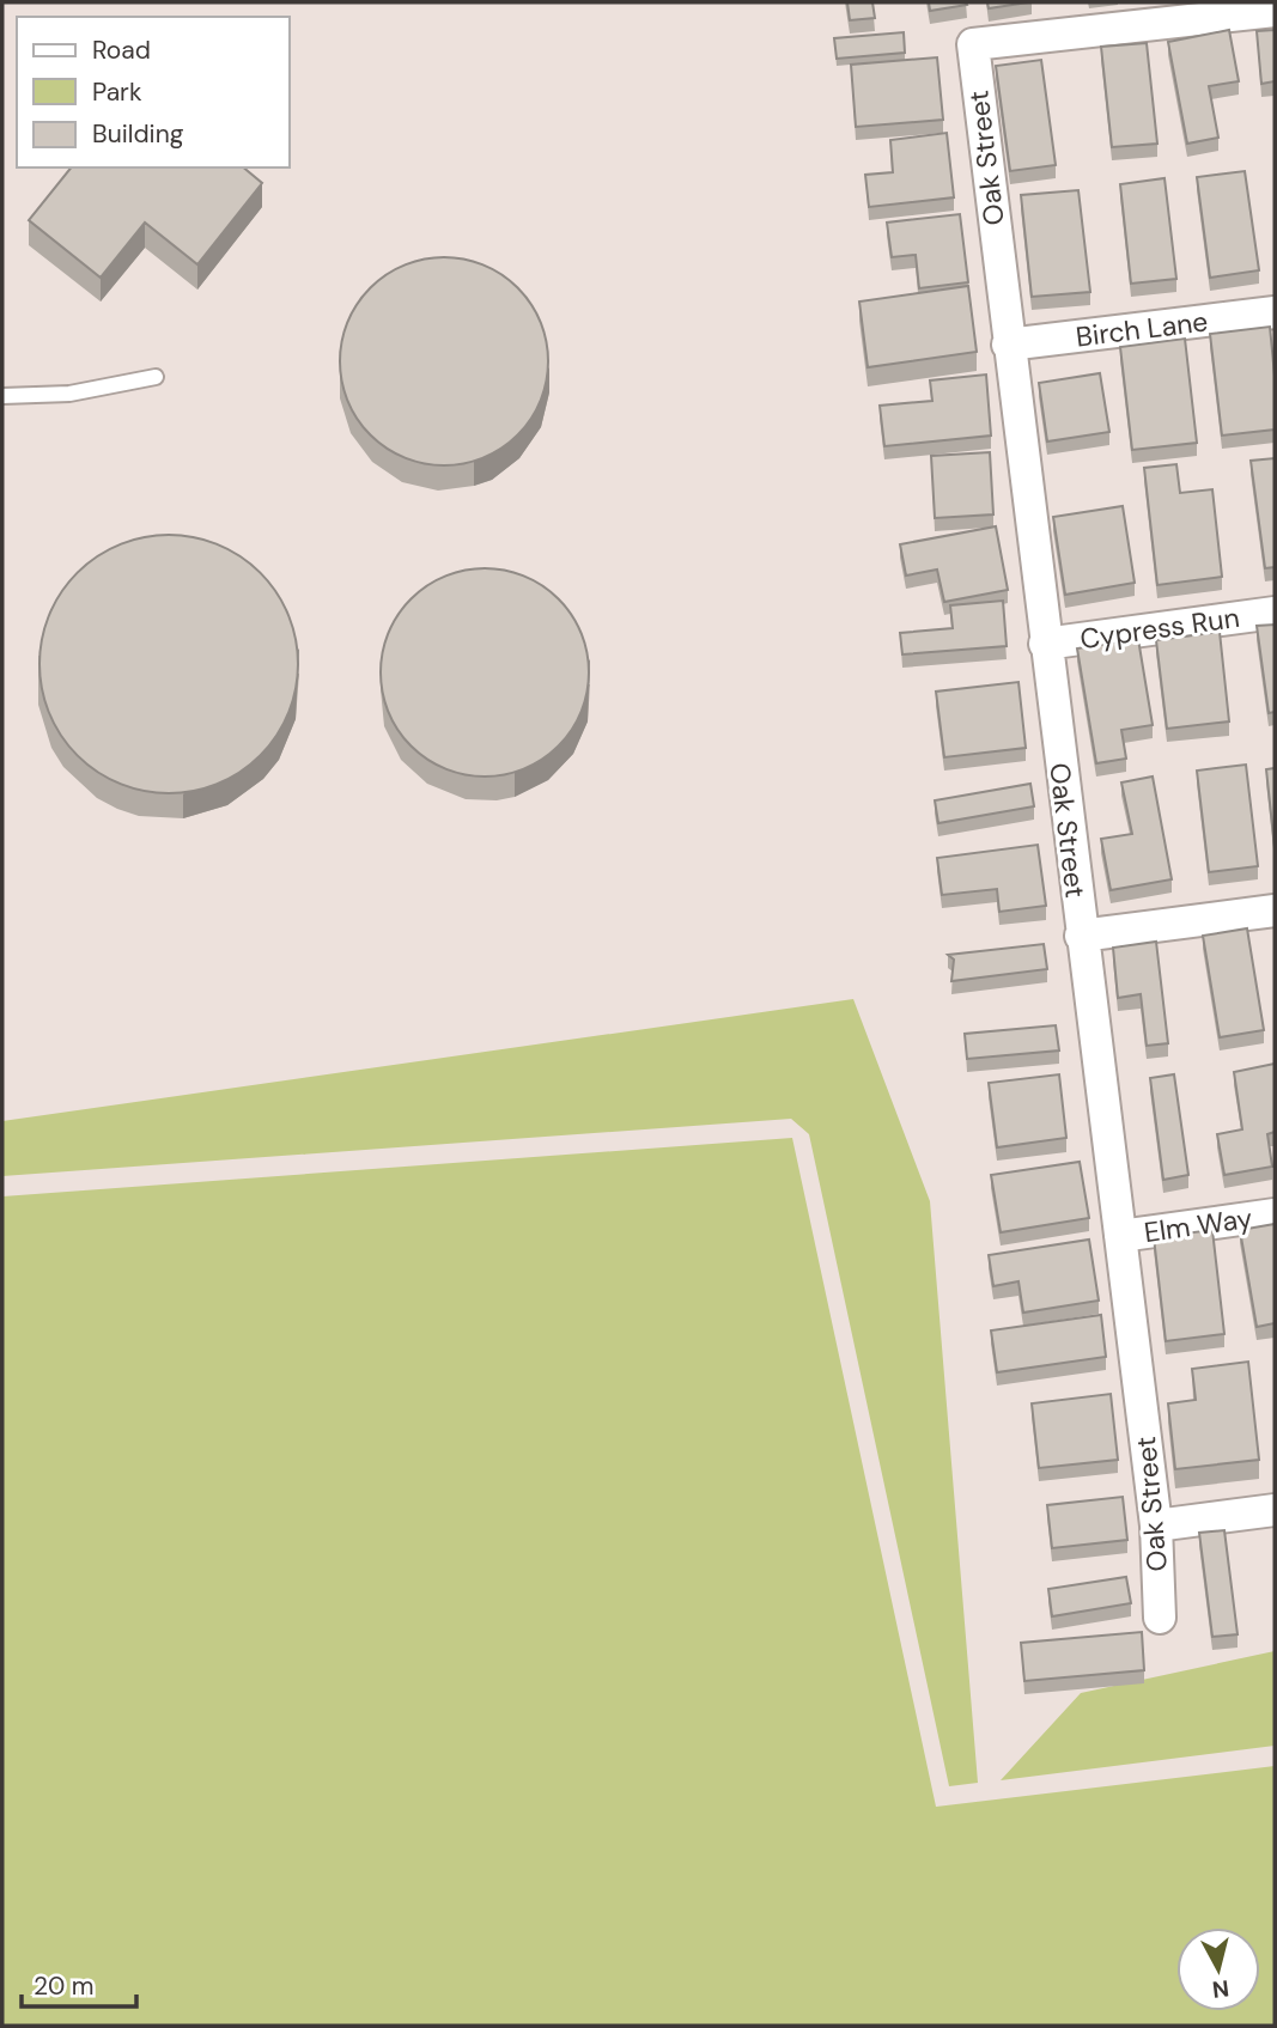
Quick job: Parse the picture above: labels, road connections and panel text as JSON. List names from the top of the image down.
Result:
{
  "streets": {
    "street": [
      "Oak Street",
      "Birch Lane",
      "Cypress Run",
      "Elm Way"
    ]
  },
  "crossings": [
    ["Oak Street", "Birch Lane"],
    ["Oak Street", "Cypress Run"],
    ["Oak Street", "Elm Way"]
  ],
  "legend": ["Road", "Park", "Building"],
  "scale_bar": "20 m",
  "north": "bottom"
}
